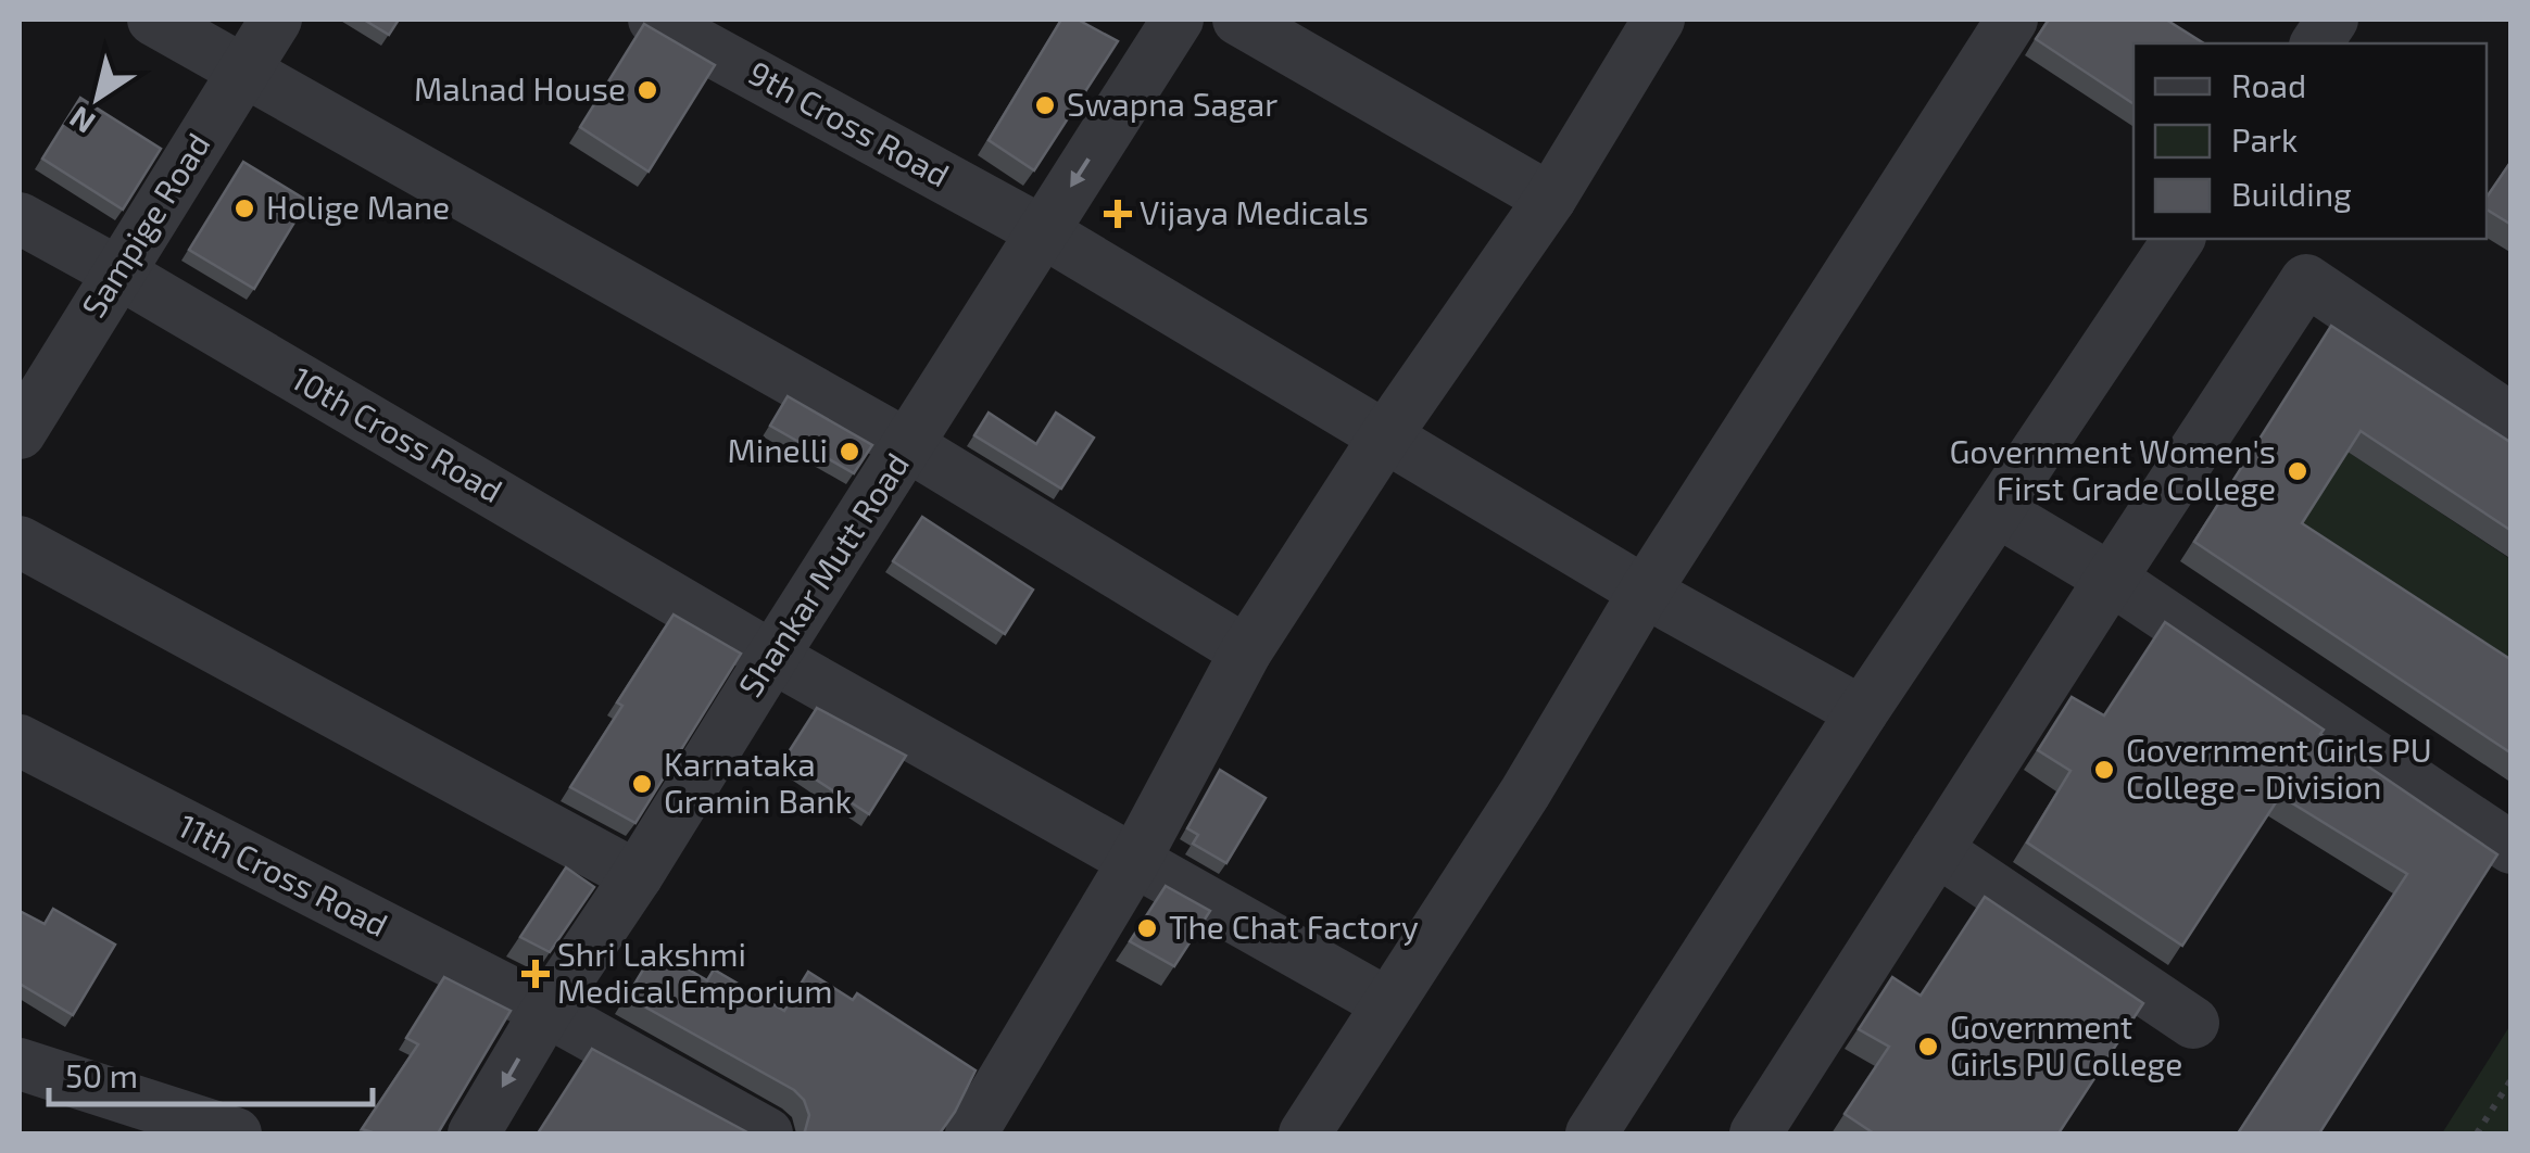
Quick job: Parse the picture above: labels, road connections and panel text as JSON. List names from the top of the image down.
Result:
{
  "streets": {
    "street": [
      "9th Cross Road",
      "Sampige Road",
      "10th Cross Road",
      "Shankar Mutt Road",
      "11th Cross Road"
    ]
  },
  "crossings": [
    ["9th Cross Road", "Shankar Mutt Road"],
    ["Sampige Road", "10th Cross Road"],
    ["10th Cross Road", "Shankar Mutt Road"],
    ["Shankar Mutt Road", "11th Cross Road"]
  ],
  "places": {
    "other": [
      "Malnad House",
      "Swapna Sagar",
      "Holige Mane",
      "Minelli",
      "Government Women's First Grade College",
      "Government Girls PU College - Division",
      "Karnataka Gramin Bank",
      "The Chat Factory",
      "Government Girls PU College"
    ],
    "health": ["Vijaya Medicals", "Shri Lakshmi Medical Emporium"]
  },
  "legend": ["Road", "Park", "Building"],
  "scale_bar": "50 m",
  "north": "bottom left"
}
